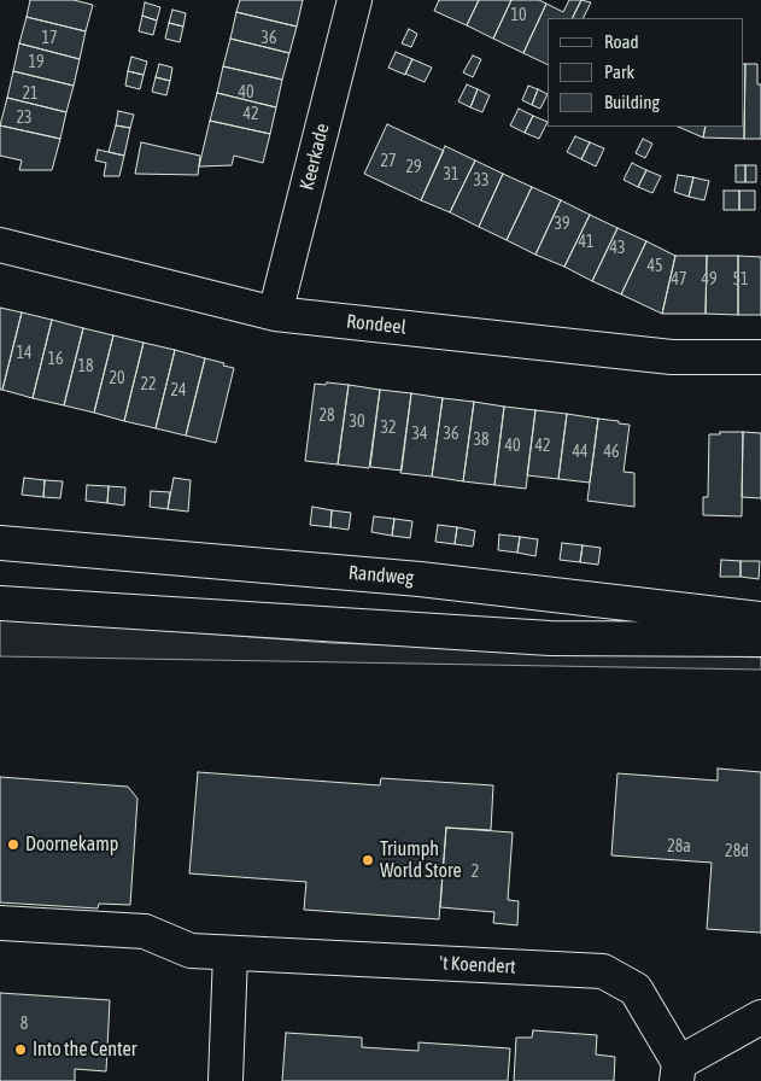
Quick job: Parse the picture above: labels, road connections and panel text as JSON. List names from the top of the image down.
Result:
{
  "streets": {
    "street": [
      "Keerkade",
      "Rondeel",
      "Randweg",
      "'t Koendert"
    ]
  },
  "crossings": [
    ["Keerkade", "Rondeel"]
  ],
  "places": ["Doornekamp", "Triumph World Store", "Into the Center"],
  "house_numbers": [
    "10",
    "17",
    "36",
    "19",
    "40",
    "21",
    "42",
    "23",
    "27",
    "29",
    "31",
    "33",
    "39",
    "41",
    "43",
    "45",
    "47",
    "49",
    "51",
    "14",
    "16",
    "18",
    "20",
    "22",
    "24",
    "28",
    "30",
    "32",
    "34",
    "36",
    "38",
    "40",
    "42",
    "44",
    "46",
    "28a",
    "28d",
    "2",
    "8"
  ],
  "legend": ["Road", "Park", "Building"]
}
